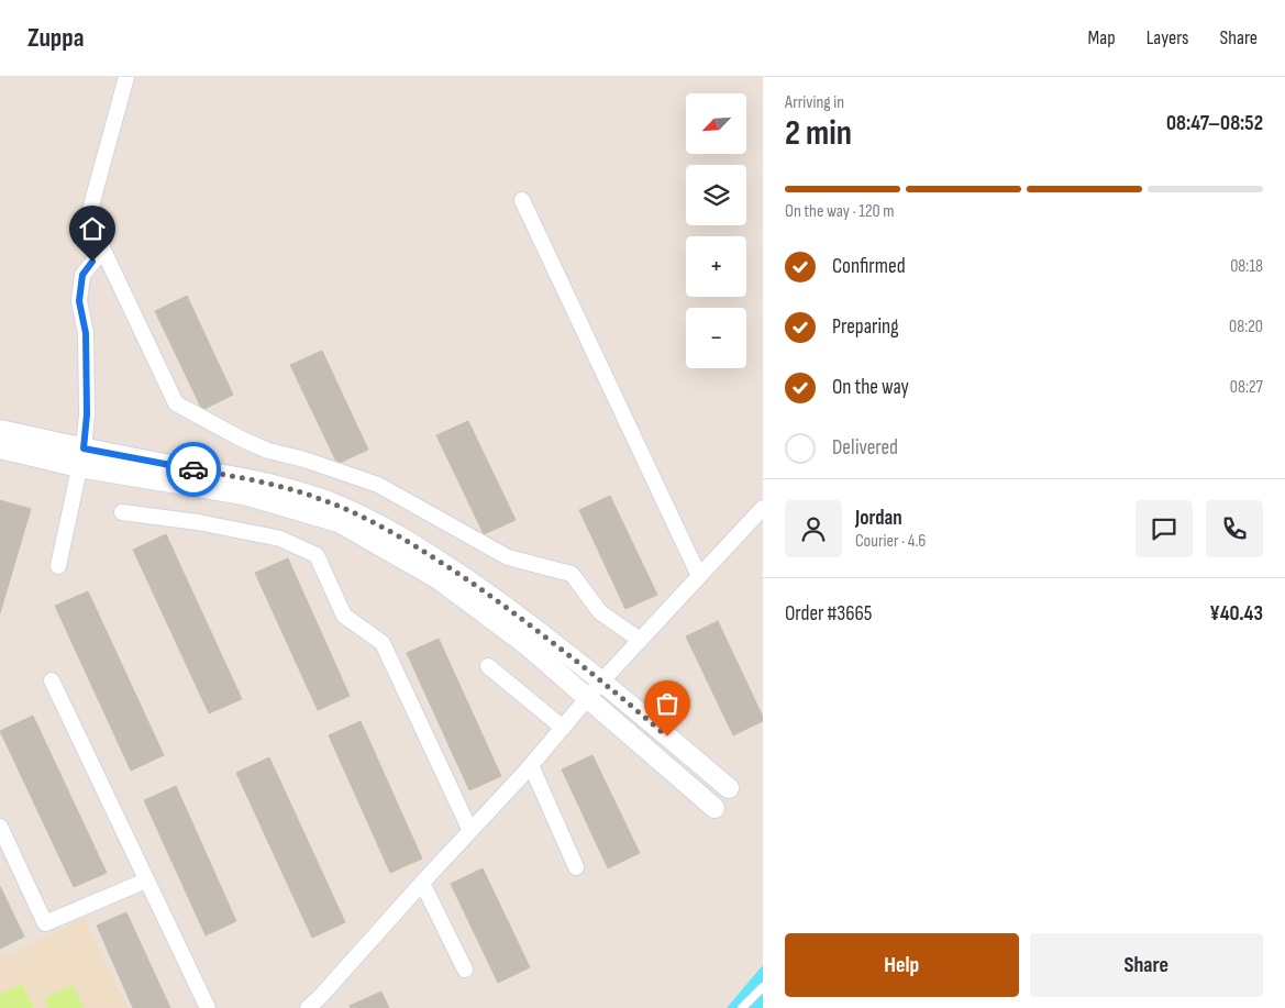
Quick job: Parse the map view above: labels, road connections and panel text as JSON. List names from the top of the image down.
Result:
{
  "north": "bottom left",
  "page": {
    "header": "Zuppa",
    "nav": ["Map", "Layers", "Share"],
    "heading": ["2 min", "Arriving in", "08:47–08:52"],
    "panel": [
      "Jordan",
      "Courier · 4.6",
      "Order #3665",
      "¥40.43"
    ],
    "map_buttons": ["+", "−"],
    "bar": "On the way · 120 m",
    "list": [
      ["Confirmed", "08:18"],
      ["Preparing", "08:20"],
      ["On the way", "08:27"],
      "Delivered"
    ],
    "buttons": ["Help", "Share"]
  }
}
